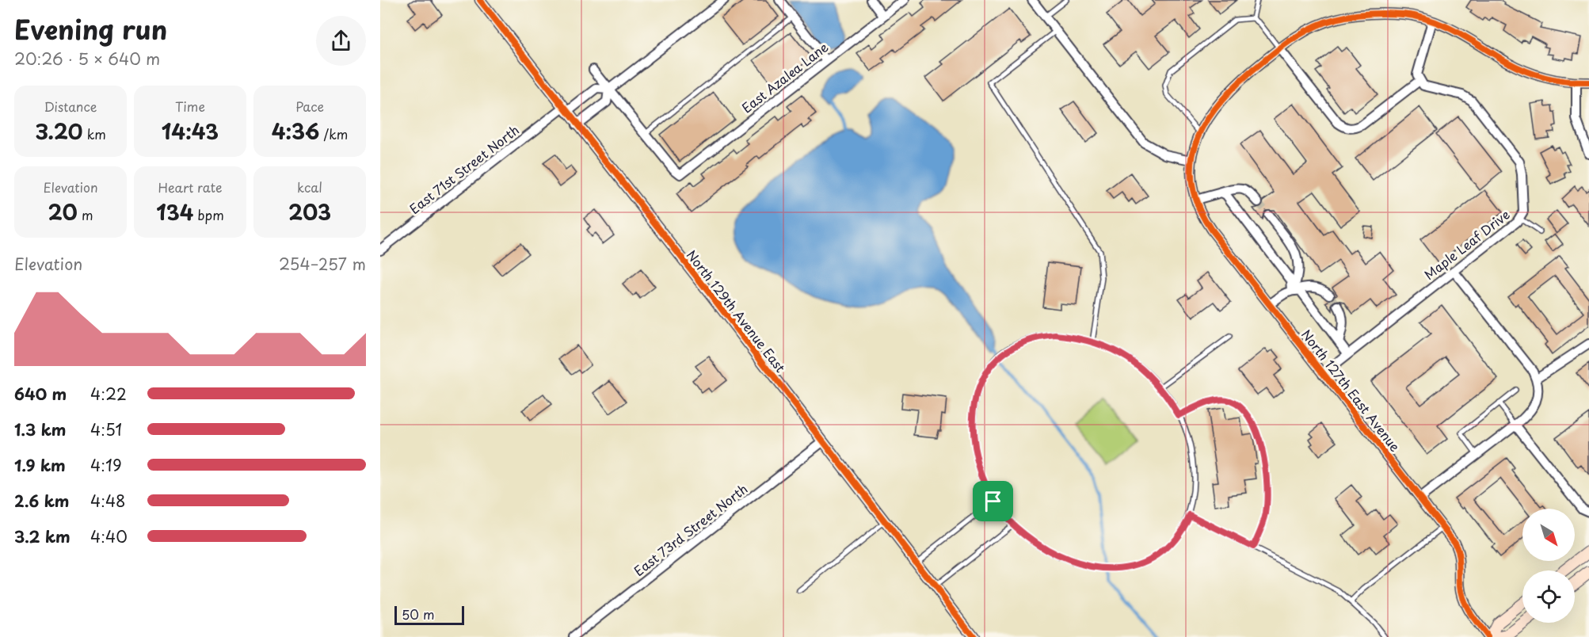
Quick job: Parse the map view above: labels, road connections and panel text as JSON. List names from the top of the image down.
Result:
{
  "streets": {
    "street": [
      "East Azalea Lane",
      "East 71st Street North",
      "Maple Leaf Drive",
      "North 129th Avenue East",
      "North 127th East Avenue",
      "East 73rd Street North"
    ]
  },
  "crossings": [
    ["East 71st Street North", "North 129th Avenue East"],
    ["Maple Leaf Drive", "North 127th East Avenue"],
    ["North 129th Avenue East", "East 73rd Street North"]
  ],
  "scale_bar": "50 m",
  "north": "bottom right",
  "page": {
    "heading": ["Evening run", "20:26 · 5 × 640 m"],
    "stats": [
      ["Distance", "3.20 km"],
      ["Time", "14:43"],
      ["Pace", "4:36 /km"],
      ["Elevation", "20 m"],
      ["Heart rate", "134 bpm"],
      ["kcal", "203"]
    ],
    "chart": ["Elevation", "254–257 m"],
    "list": [
      {
        "name": "640 m",
        "note": "4:22"
      },
      {
        "name": "1.3 km",
        "note": "4:51"
      },
      {
        "name": "1.9 km",
        "note": "4:19"
      },
      {
        "name": "2.6 km",
        "note": "4:48"
      },
      {
        "name": "3.2 km",
        "note": "4:40"
      }
    ],
    "scale": "50 m"
  }
}
